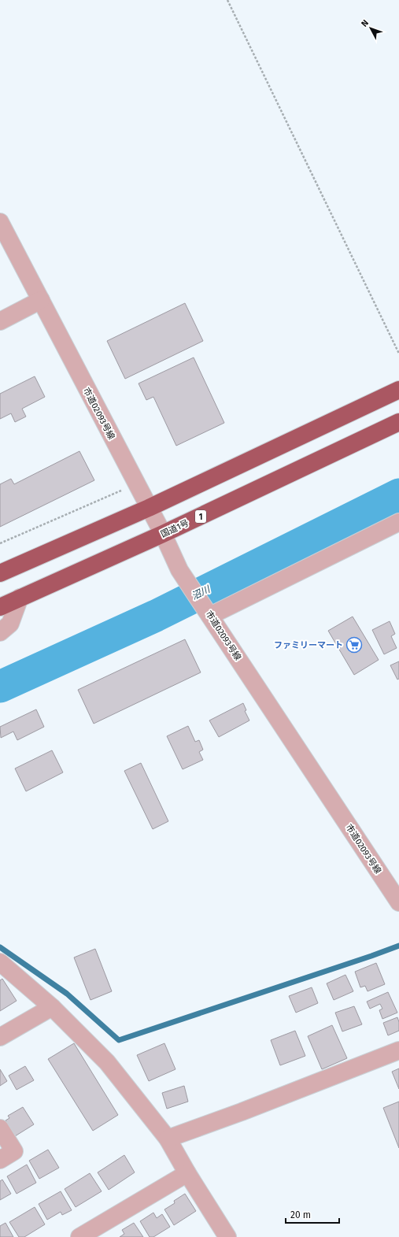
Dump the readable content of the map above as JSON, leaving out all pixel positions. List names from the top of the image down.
{
  "streets": {
    "highway": ["1", "国道1号"],
    "street": ["市道02093号線"]
  },
  "crossings": [
    ["市道02093号線", "国道1号"]
  ],
  "water": ["沼川"],
  "places": {
    "supermarket": ["ファミリーマート"]
  },
  "scale_bar": "20 m",
  "north": "top left"
}
